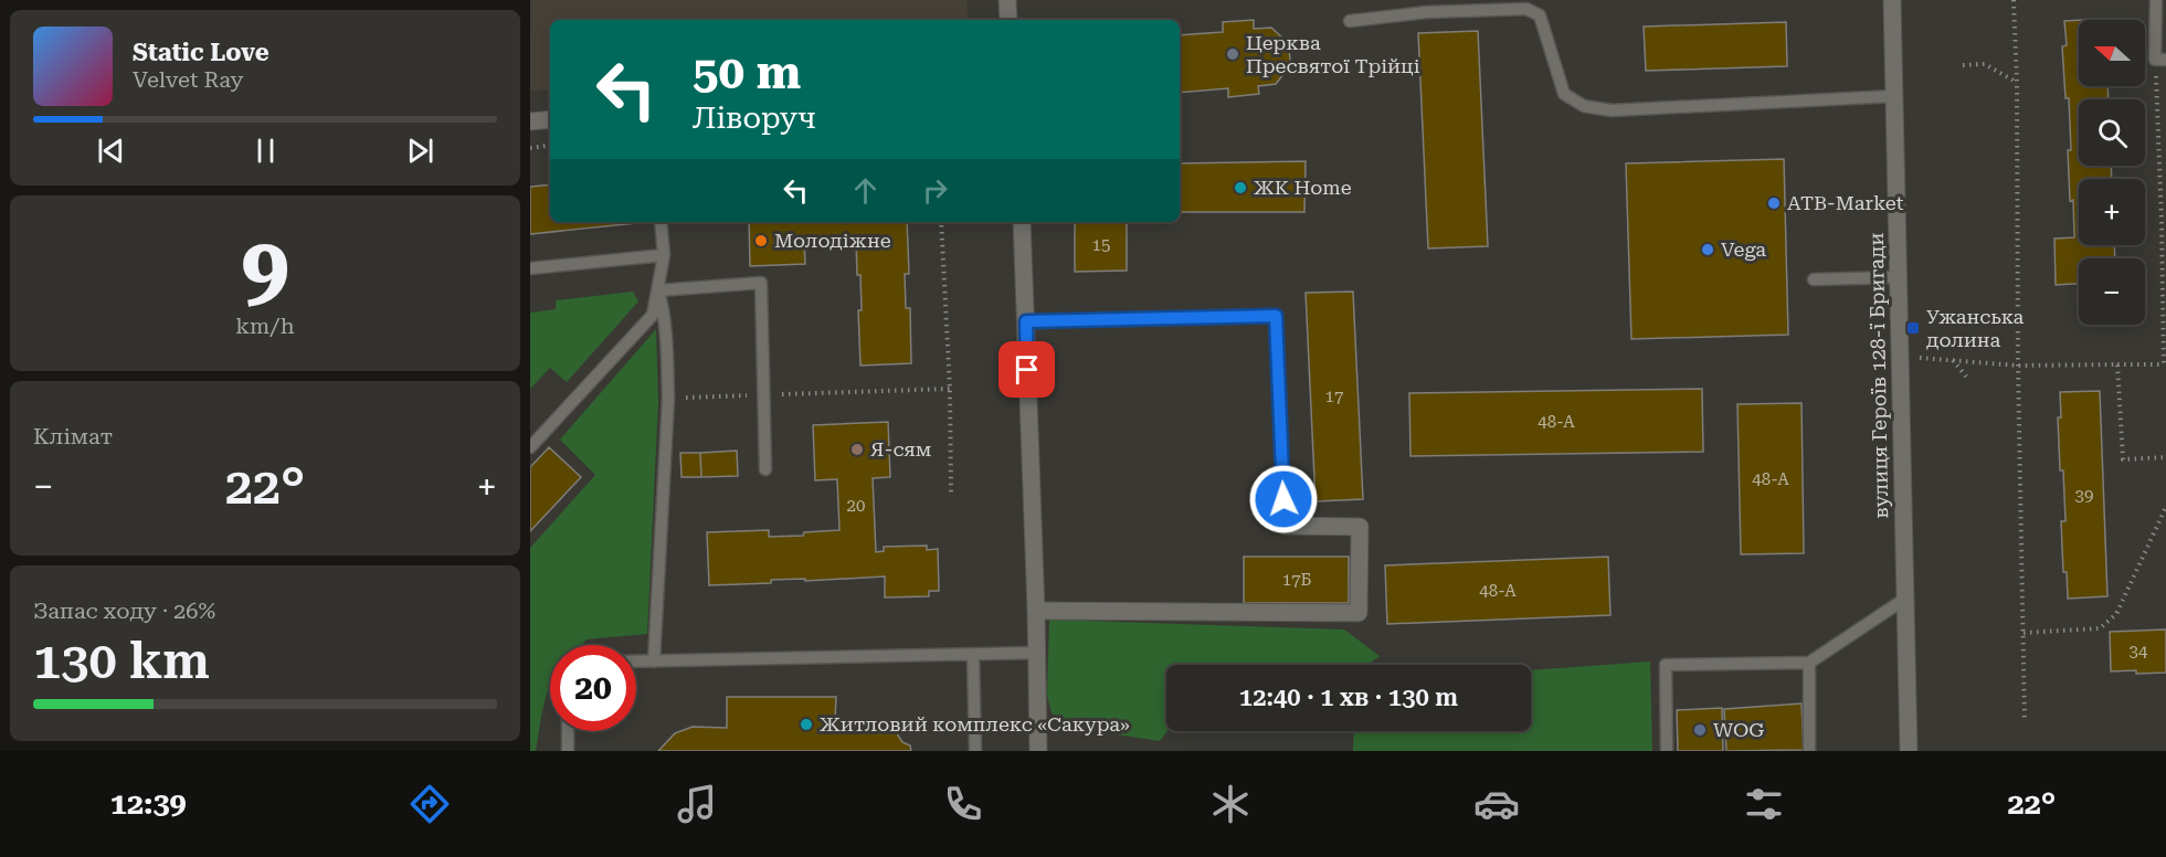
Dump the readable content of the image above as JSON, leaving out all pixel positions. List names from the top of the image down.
{
  "streets": {
    "street": ["вулиця Героїв 128-ї Бригади"]
  },
  "places": {
    "other": [
      "Церква Пресвятої Трійці",
      "ЖК Home",
      "ATB-Market",
      "Молодіжне",
      "Vega",
      "Я-сям",
      "Житловий комплекс «Сакура»",
      "WOG"
    ],
    "transit": ["Ужанська долина"]
  },
  "house_numbers": [
    "15",
    "17",
    "48-А",
    "48-А",
    "39",
    "20",
    "17Б",
    "48-А",
    "34"
  ],
  "north": "left",
  "page": {
    "map_buttons": ["+", "−"],
    "turn": ["50 m", "Ліворуч"],
    "song": ["Static Love", "Velvet Ray"],
    "tile": [
      ["9", "km/h"],
      "Клімат",
      ["Запас ходу · 26%", "130 km"]
    ],
    "heat": ["−", "22°", "+"],
    "limit": "20",
    "trip": "12:40 · 1 хв · 130 m",
    "tabs": ["12:39", "22°"]
  }
}
